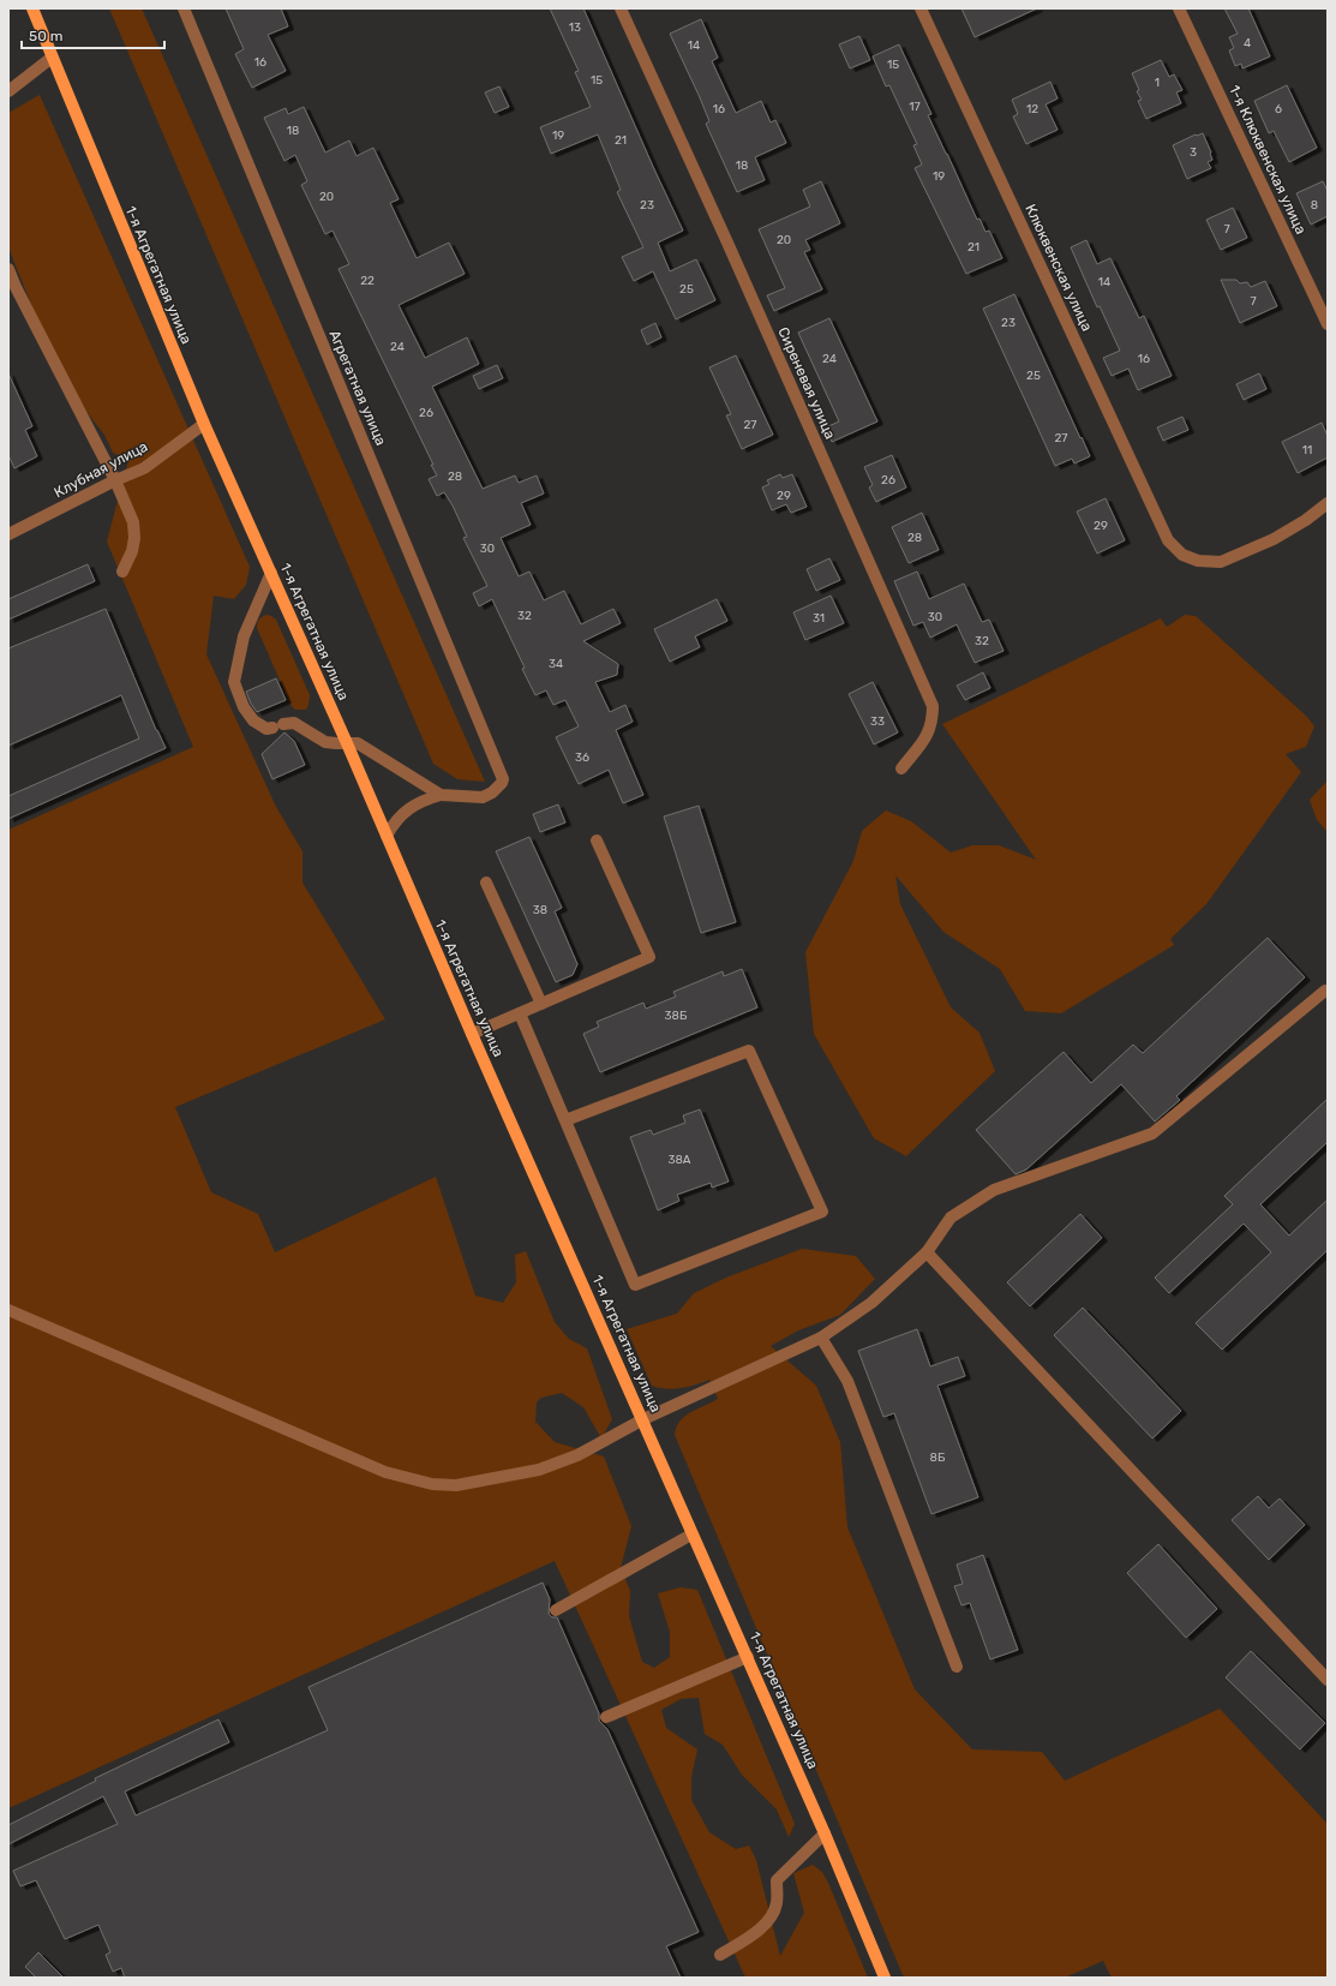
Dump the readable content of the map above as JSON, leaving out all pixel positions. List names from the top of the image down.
{
  "streets": {
    "main road": ["1-я Агрегатная улица"],
    "street": [
      "1-я Клюквенская улица",
      "Клюквенская улица",
      "Сиреневая улица",
      "Агрегатная улица",
      "Клубная улица"
    ]
  },
  "crossings": [
    ["1-я Агрегатная улица", "Клубная улица"]
  ],
  "house_numbers": [
    "13",
    "4",
    "14",
    "16",
    "15",
    "15",
    "1",
    "17",
    "16",
    "12",
    "6",
    "18",
    "19",
    "21",
    "3",
    "18",
    "19",
    "20",
    "23",
    "8",
    "7",
    "20",
    "21",
    "22",
    "14",
    "25",
    "7",
    "23",
    "24",
    "24",
    "16",
    "25",
    "26",
    "27",
    "27",
    "11",
    "28",
    "26",
    "29",
    "29",
    "28",
    "30",
    "32",
    "30",
    "31",
    "32",
    "34",
    "33",
    "36",
    "38",
    "38Б",
    "38А",
    "8Б"
  ],
  "scale_bar": "50 m"
}
